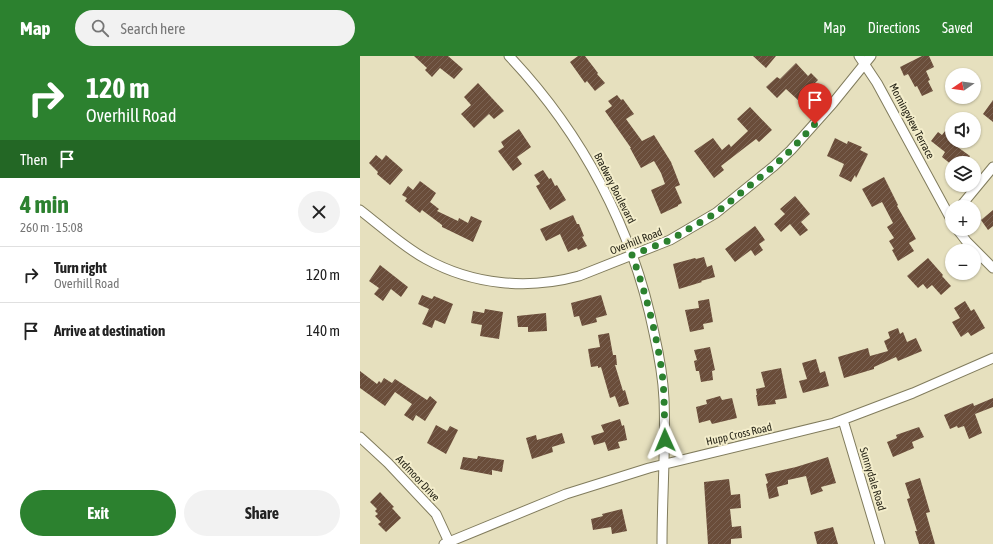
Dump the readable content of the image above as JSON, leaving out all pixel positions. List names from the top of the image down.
{
  "streets": {
    "street": [
      "Morningview Terrace",
      "Bradway Boulevard",
      "Overhill Road",
      "Hupp Cross Road",
      "Ardmoor Drive",
      "Sunnydale Road"
    ]
  },
  "crossings": [
    ["Morningview Terrace", "Overhill Road"],
    ["Bradway Boulevard", "Overhill Road"],
    ["Bradway Boulevard", "Hupp Cross Road"],
    ["Hupp Cross Road", "Ardmoor Drive"],
    ["Hupp Cross Road", "Sunnydale Road"]
  ],
  "north": "left",
  "page": {
    "header": "Map",
    "search": "Search here",
    "nav": ["Map", "Directions", "Saved"],
    "turn": ["120 m", "Overhill Road"],
    "map_buttons": ["+", "−"],
    "then": "Then",
    "heading": ["4 min", "260 m · 15:08"],
    "list": [
      {
        "name": "Turn right",
        "note": "Overhill Road",
        "value": "120 m"
      },
      {
        "name": "Arrive at destination",
        "value": "140 m"
      }
    ],
    "buttons": ["Exit", "Share"]
  }
}
